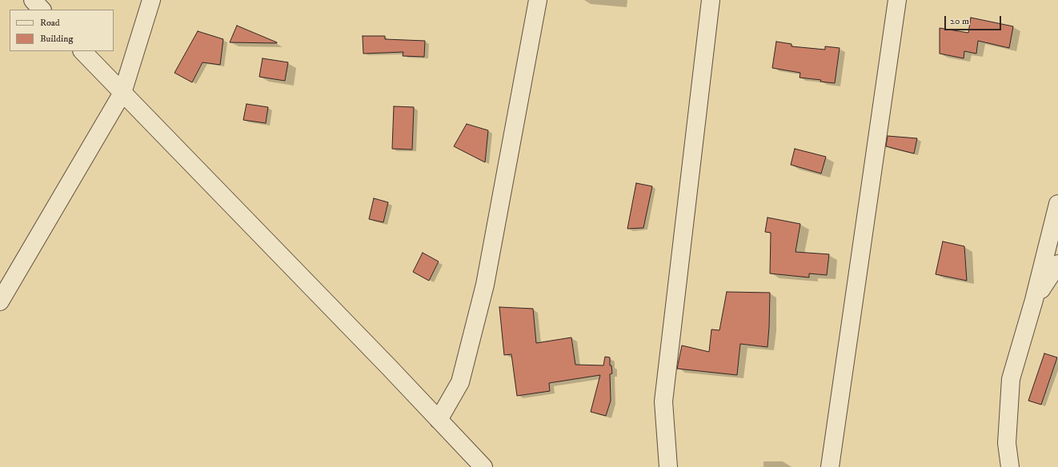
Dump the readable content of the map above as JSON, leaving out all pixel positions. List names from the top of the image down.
{
  "legend": ["Road", "Building"],
  "scale_bar": "20 m"
}
